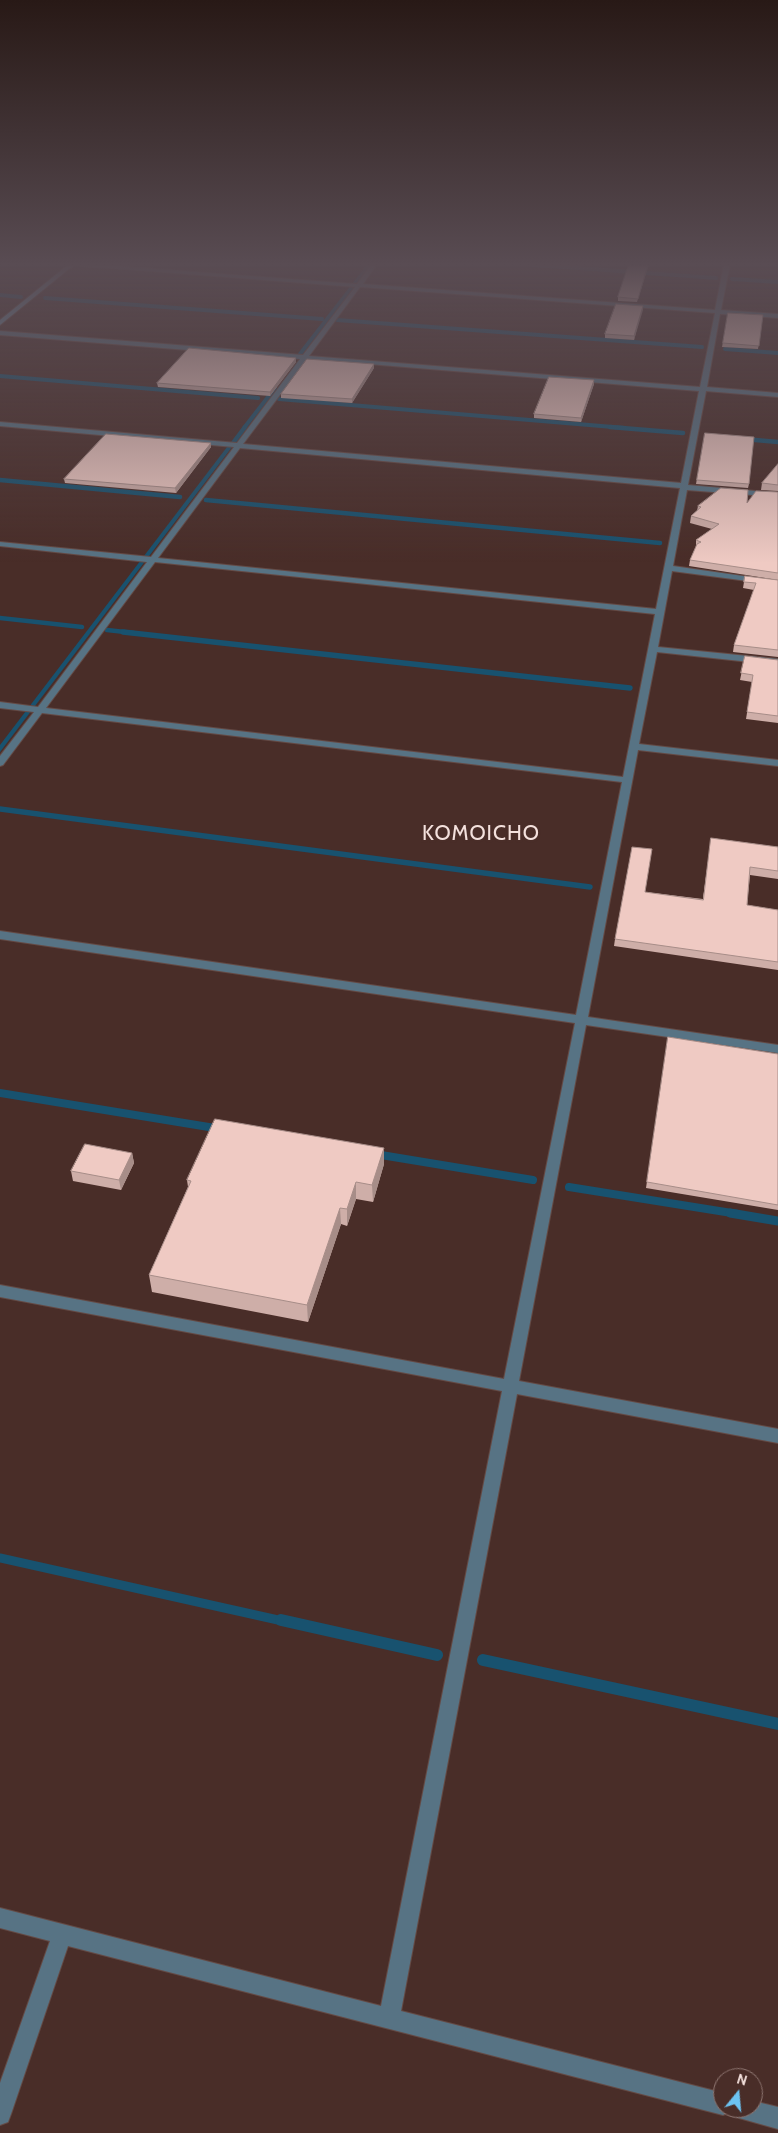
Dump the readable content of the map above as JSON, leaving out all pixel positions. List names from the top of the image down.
{
  "districts": ["KOMOICHO"],
  "north": "top"
}
